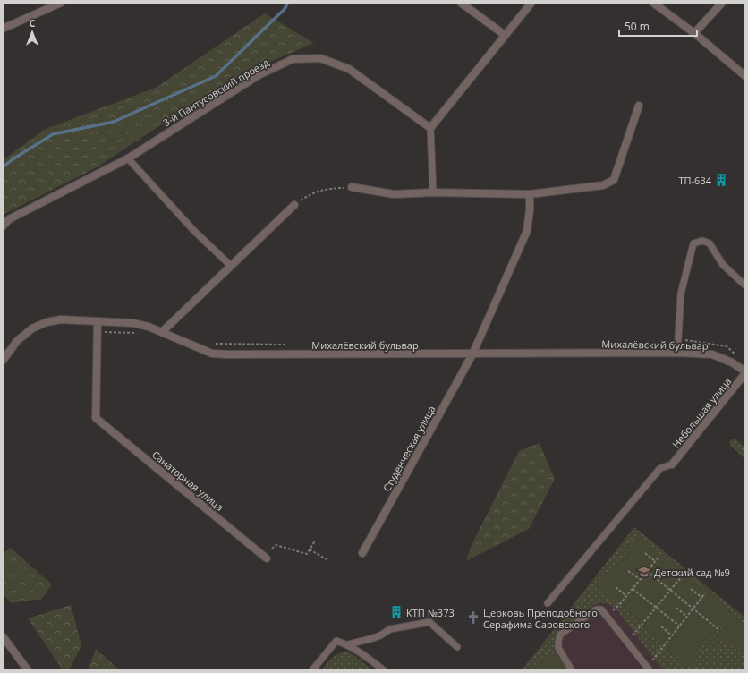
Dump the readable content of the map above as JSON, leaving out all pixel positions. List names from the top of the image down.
{
  "streets": {
    "street": [
      "3-й Пантусовский проезд",
      "Михалёвский бульвар",
      "Небольшая улица",
      "Студенческая улица",
      "Санаторная улица"
    ]
  },
  "crossings": [
    ["Михалёвский бульвар", "Небольшая улица"],
    ["Михалёвский бульвар", "Студенческая улица"],
    ["Михалёвский бульвар", "Санаторная улица"]
  ],
  "places": {
    "building": ["ТП-634", "КТП №373"],
    "school or university": ["Детский сад №9"],
    "church": ["Церковь Преподобного Серафима Саровского"]
  },
  "scale_bar": "50 m",
  "north": "top"
}
